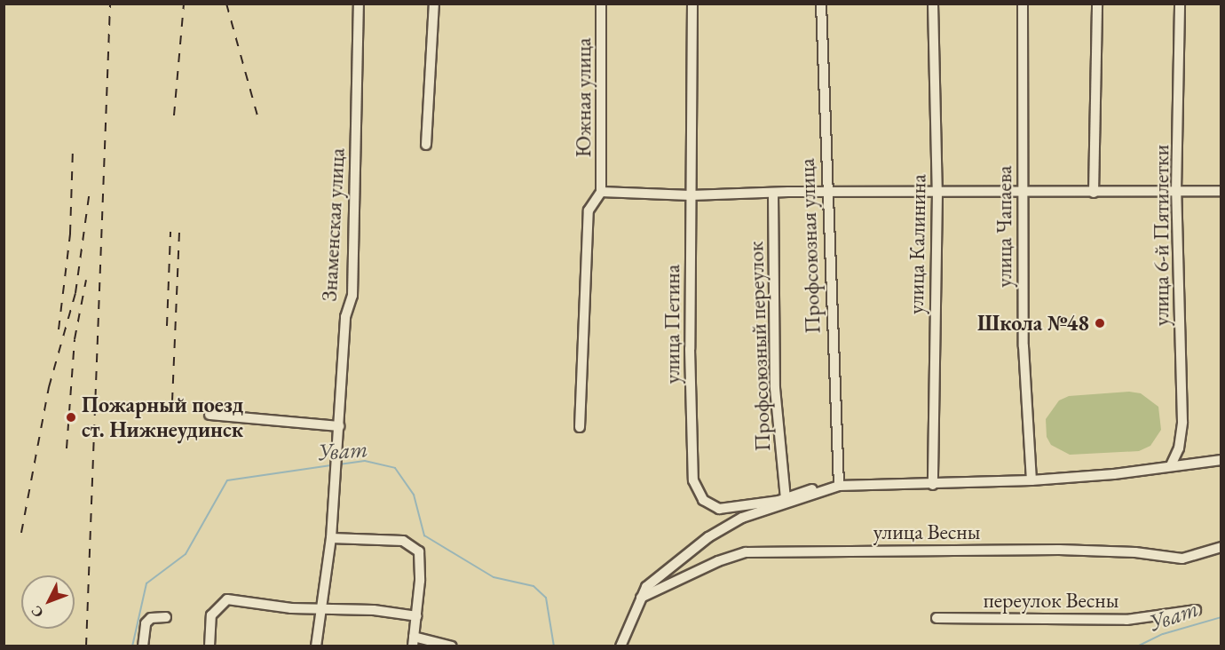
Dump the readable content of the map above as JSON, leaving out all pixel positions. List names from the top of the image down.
{
  "streets": {
    "street": [
      "Южная улица",
      "Знаменская улица",
      "улица Чапаева",
      "улица 6-й Пятилетки",
      "улица Калинина",
      "Профсоюзная улица",
      "улица Петина",
      "Профсоюзный переулок",
      "улица Весны",
      "переулок Весны"
    ]
  },
  "crossings": [
    ["Профсоюзная улица", "улица Петина"],
    ["улица Петина", "Профсоюзный переулок"]
  ],
  "water": ["Уват"],
  "places": ["Школа №48", "Пожарный поезд ст. Нижнеудинск"],
  "north": "bottom left"
}
